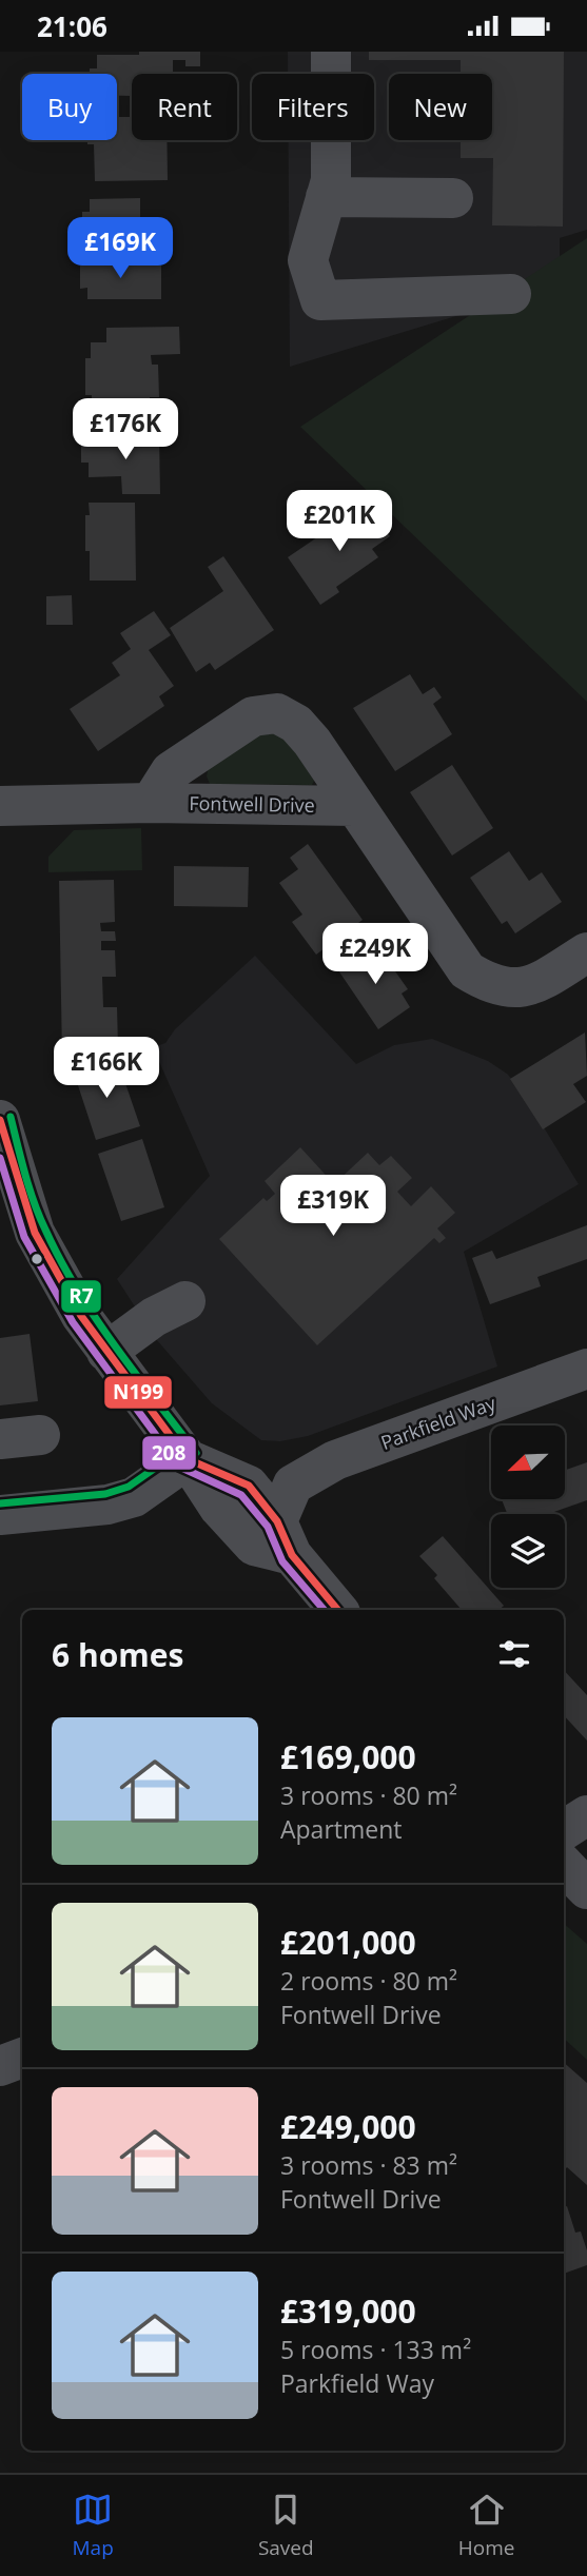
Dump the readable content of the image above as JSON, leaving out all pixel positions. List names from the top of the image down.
{
  "streets": {
    "street": ["Fontwell Drive", "Parkfield Way"]
  },
  "lines": ["transit line R7", "transit line N199", "transit line 208"],
  "north": "bottom left",
  "page": {
    "status": "21:06",
    "chip": [
      "Buy",
      "Rent",
      "Filters",
      "New"
    ],
    "price": [
      "£169K",
      "£176K",
      "£201K",
      "£249K",
      "£166K",
      "£319K"
    ],
    "heading": "6 homes",
    "list": [
      {
        "name": "£169,000",
        "note": "3 rooms · 80 m² · Apartment"
      },
      {
        "name": "£201,000",
        "note": "2 rooms · 80 m² · Fontwell Drive"
      },
      {
        "name": "£249,000",
        "note": "3 rooms · 83 m² · Fontwell Drive"
      },
      {
        "name": "£319,000",
        "note": "5 rooms · 133 m² · Parkfield Way"
      }
    ],
    "tabs": ["Map", "Saved", "Home"]
  }
}
